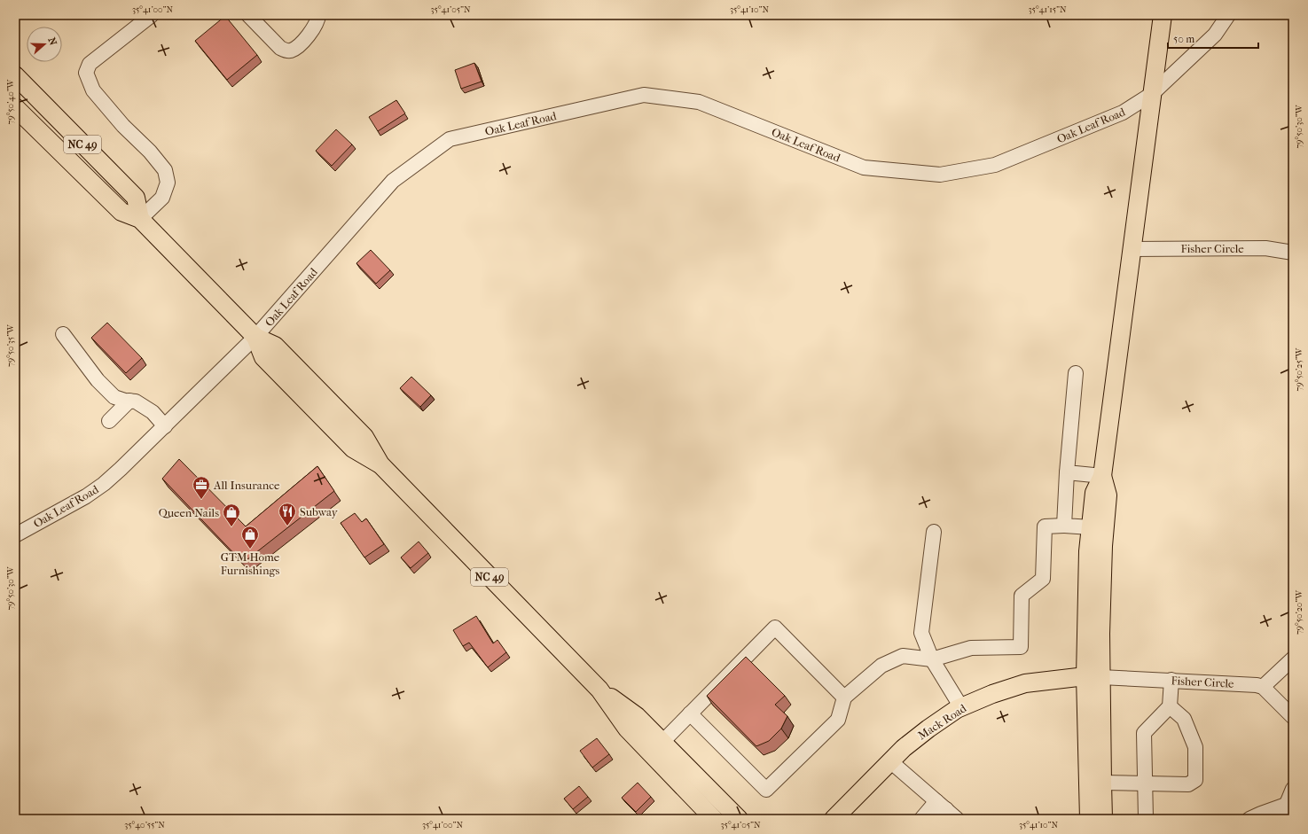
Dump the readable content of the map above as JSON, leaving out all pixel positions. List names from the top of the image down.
{
  "streets": {
    "main road": ["NC 49", "Mack Road"],
    "street": ["Oak Leaf Road", "Fisher Circle"]
  },
  "crossings": [
    ["Oak Leaf Road", "NC 49"],
    ["Fisher Circle", "Mack Road"]
  ],
  "places": {
    "office": ["All Insurance"],
    "restaurant": ["Subway"],
    "shop": ["Queen Nails", "GTM Home Furnishings"]
  },
  "scale_bar": "50 m",
  "north": "right",
  "coordinates": [
    "35°41'00\"N",
    "35°41'05\"N",
    "35°41'10\"N",
    "35°41'15\"N",
    "79°50'40\"W",
    "79°50'30\"W",
    "79°50'35\"W",
    "79°50'25\"W",
    "79°50'20\"W",
    "35°40'55\"N"
  ]
}
